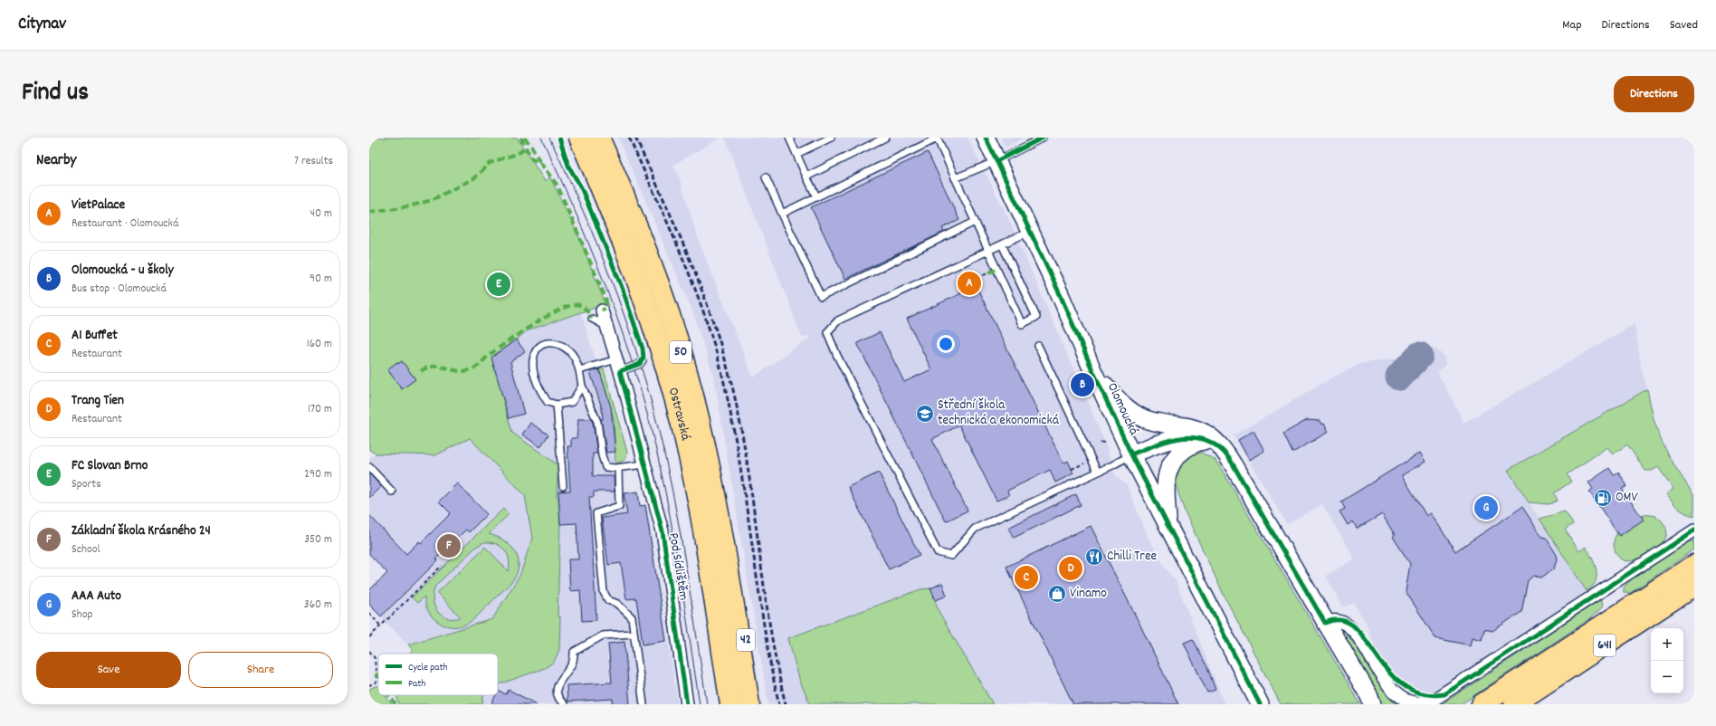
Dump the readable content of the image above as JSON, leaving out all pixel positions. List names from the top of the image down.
{
  "streets": {
    "highway": [
      "50",
      "Ostravská",
      "42",
      "641"
    ],
    "main road": ["Olomoucká"],
    "street": ["Pod Sídlištěm"]
  },
  "crossings": [
    ["Ostravská", "42"]
  ],
  "places": {
    "school or university": ["Střední škola technická a ekonomická"],
    "fuel station": ["OMV"],
    "restaurant": ["Chilli Tree"],
    "shop": ["Vinamo"]
  },
  "legend": ["Cycle path", "Path"],
  "page": {
    "header": "Citynav",
    "nav": ["Map", "Directions", "Saved"],
    "title": "Find us",
    "buttons": [
      "Directions",
      ["Save", "Share"]
    ],
    "heading": ["Nearby", "7 results"],
    "list": [
      {
        "mark": "A",
        "name": "VietPalace",
        "note": "Restaurant · Olomoucká",
        "value": "40 m"
      },
      {
        "mark": "B",
        "name": "Olomoucká - u školy",
        "note": "Bus stop · Olomoucká",
        "value": "90 m"
      },
      {
        "mark": "C",
        "name": "A1 Buffet",
        "note": "Restaurant",
        "value": "160 m"
      },
      {
        "mark": "D",
        "name": "Trang Tien",
        "note": "Restaurant",
        "value": "170 m"
      },
      {
        "mark": "E",
        "name": "FC Slovan Brno",
        "note": "Sports",
        "value": "290 m"
      },
      {
        "mark": "F",
        "name": "Základní škola Krásného 24",
        "note": "School",
        "value": "350 m"
      },
      {
        "mark": "G",
        "name": "AAA Auto",
        "note": "Shop",
        "value": "360 m"
      }
    ],
    "pins": [
      "A",
      "E",
      "B",
      "G",
      "F",
      "D",
      "C"
    ],
    "map_buttons": ["+", "−"]
  }
}
